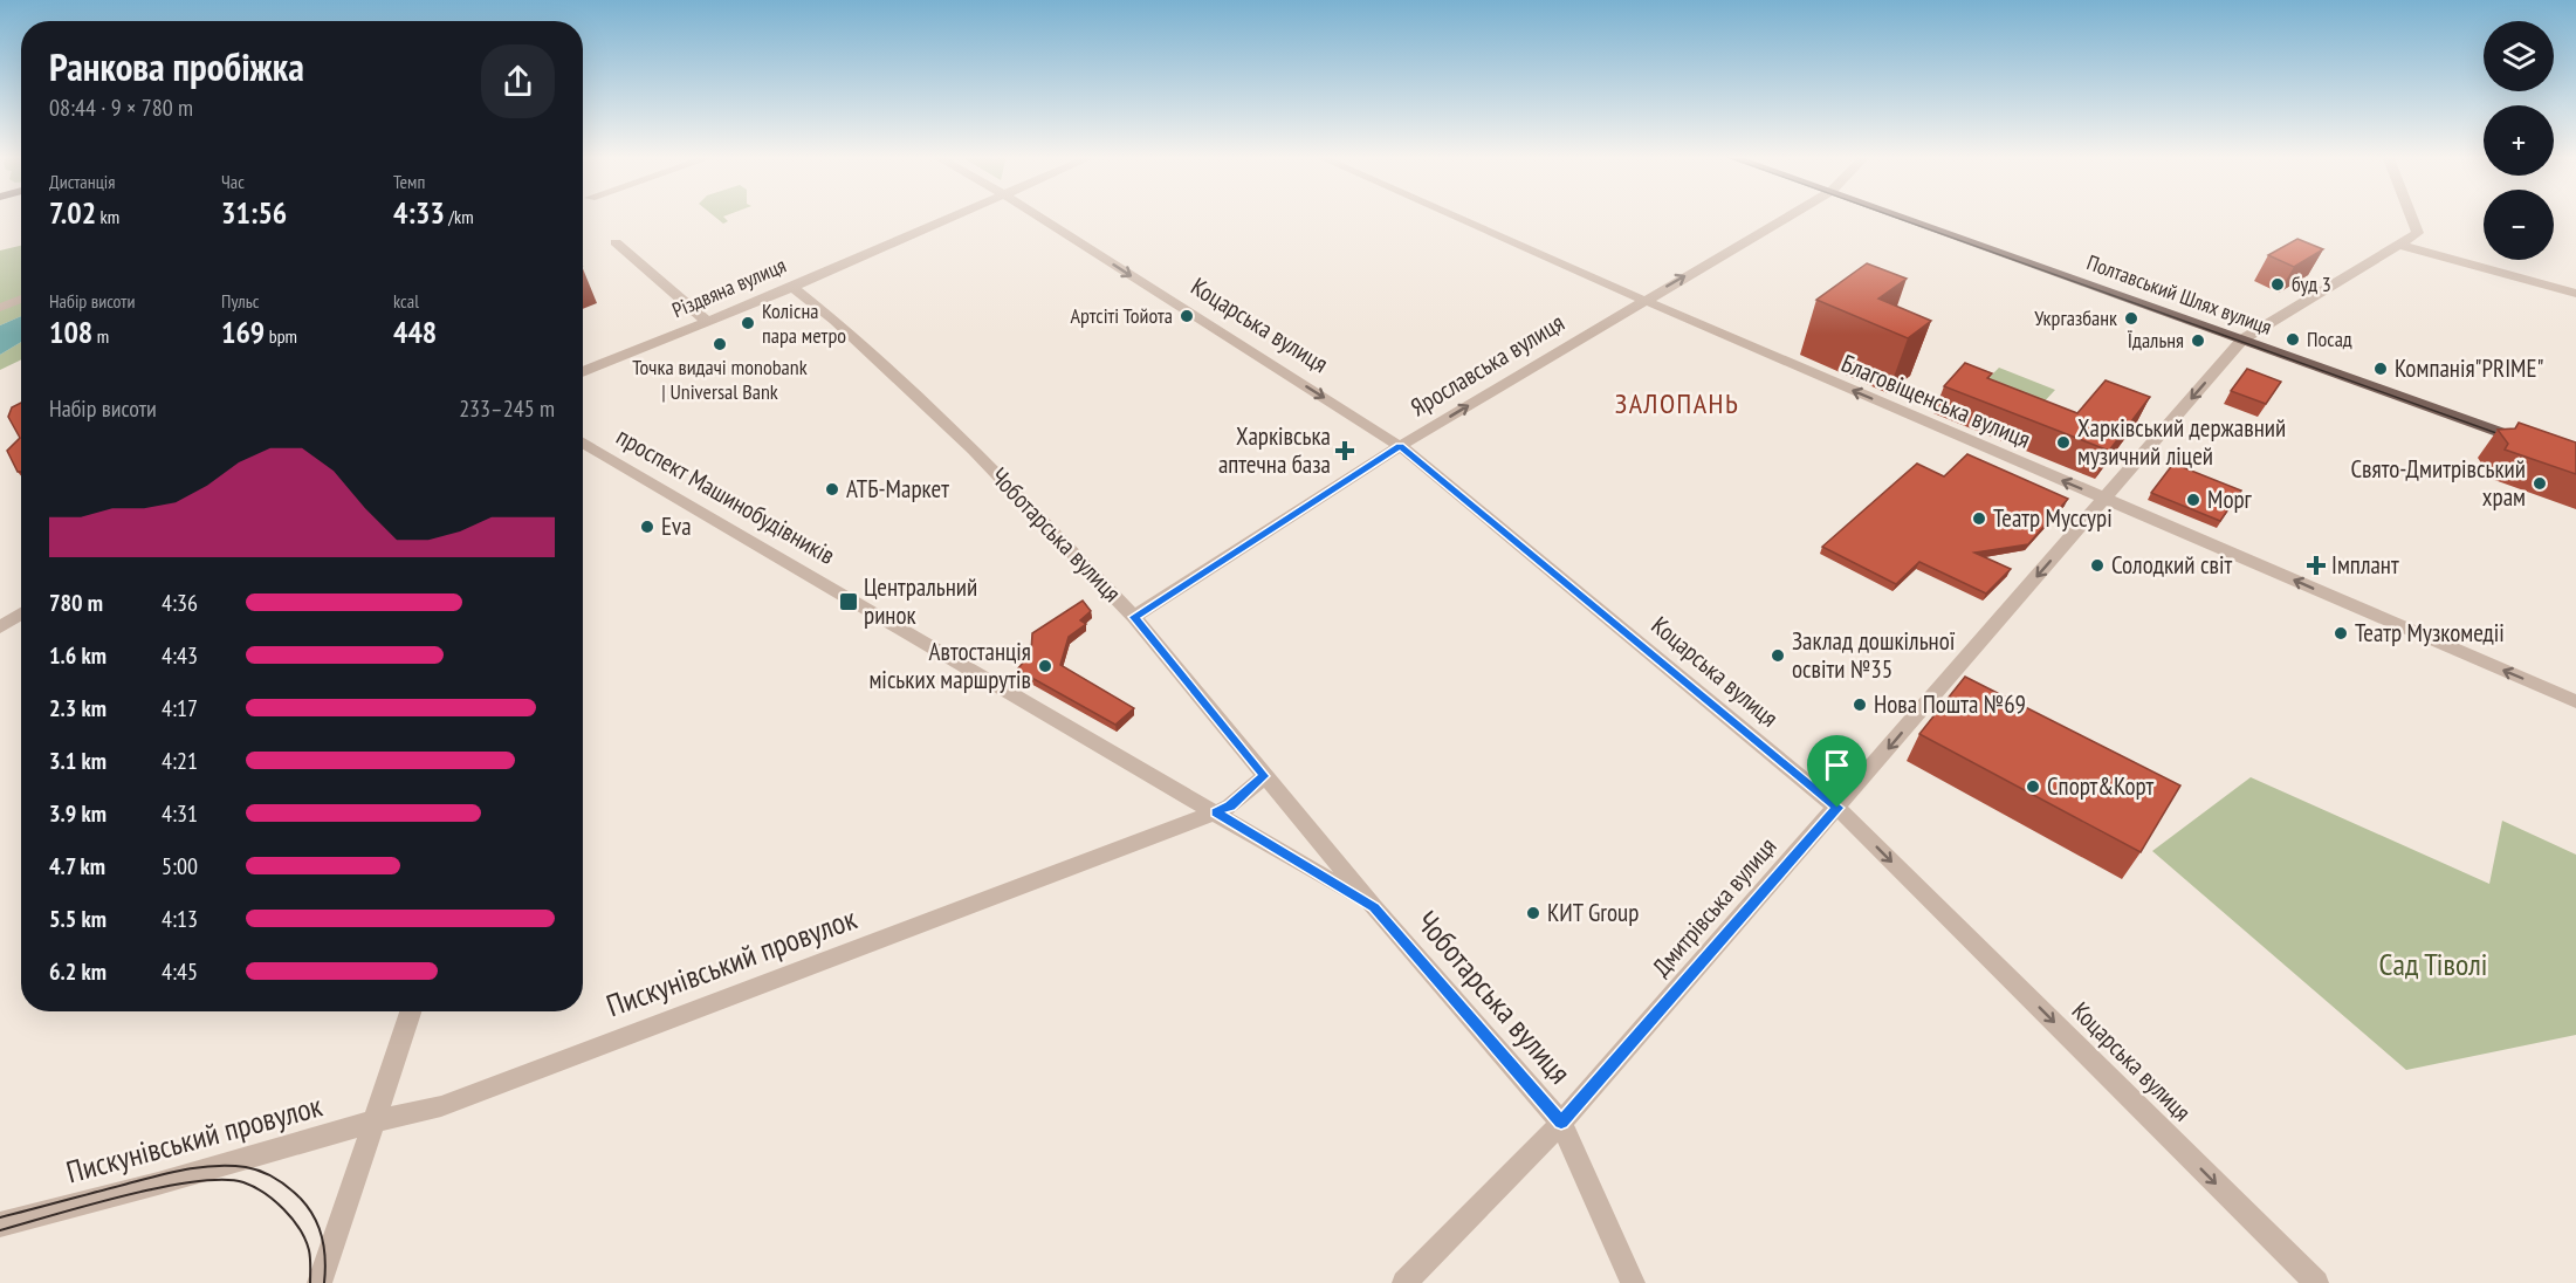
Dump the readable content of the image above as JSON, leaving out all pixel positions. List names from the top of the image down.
{
  "streets": {
    "main road": ["Полтавський Шлях вулиця"],
    "street": [
      "Різдвяна вулиця",
      "Коцарська вулиця",
      "Ярославська вулиця",
      "Благовіщенська вулиця",
      "проспект Машинобудівників",
      "Чоботарська вулиця",
      "Дмитрівська вулиця",
      "Пискунівський провулок"
    ]
  },
  "crossings": [
    ["Різдвяна вулиця", "Чоботарська вулиця"],
    ["Полтавський Шлях вулиця", "Дмитрівська вулиця"],
    ["Коцарська вулиця", "Ярославська вулиця"],
    ["Коцарська вулиця", "Дмитрівська вулиця"],
    ["Ярославська вулиця", "Благовіщенська вулиця"],
    ["Ярославська вулиця", "Чоботарська вулиця"],
    ["Благовіщенська вулиця", "Дмитрівська вулиця"],
    ["проспект Машинобудівників", "Чоботарська вулиця"],
    ["проспект Машинобудівників", "Пискунівський провулок"],
    ["Чоботарська вулиця", "Дмитрівська вулиця"],
    ["Чоботарська вулиця", "Пискунівський провулок"]
  ],
  "one_way": [
    "Коцарська вулиця",
    "Ярославська вулиця",
    "Благовіщенська вулиця",
    "Дмитрівська вулиця"
  ],
  "districts": ["ЗАЛОПАНЬ"],
  "parks": ["Сад Тіволі"],
  "places": {
    "other": [
      "буд 3",
      "Артсіті Тойота",
      "Укргазбанк",
      "Колісна пара метро",
      "Посад",
      "Їдальня",
      "Точка видачі monobank | Universal Bank",
      "Компанія\"PRIME\"",
      "Харківський державний музичний ліцей",
      "Свято-Дмитрівський храм",
      "АТБ-Маркет",
      "Морг",
      "Театр Муссурі",
      "Eva",
      "Солодкий світ",
      "Театр Музкомедіі",
      "Заклад дошкільної освіти №35",
      "Автостанція міських маршрутів",
      "Нова Пошта №69",
      "Спорт&Корт",
      "КИТ Group"
    ],
    "health": ["Харківська аптечна база", "Імплант"],
    "transit": ["Центральний ринок"]
  },
  "page": {
    "map_buttons": ["+", "−"],
    "heading": ["Ранкова пробіжка", "08:44 · 9 × 780 m"],
    "stats": [
      ["Дистанція", "7.02 km"],
      ["Час", "31:56"],
      ["Темп", "4:33 /km"],
      ["Набір висоти", "108 m"],
      ["Пульс", "169 bpm"],
      ["kcal", "448"]
    ],
    "chart": ["Набір висоти", "233–245 m"],
    "list": [
      {
        "name": "780 m",
        "note": "4:36"
      },
      {
        "name": "1.6 km",
        "note": "4:43"
      },
      {
        "name": "2.3 km",
        "note": "4:17"
      },
      {
        "name": "3.1 km",
        "note": "4:21"
      },
      {
        "name": "3.9 km",
        "note": "4:31"
      },
      {
        "name": "4.7 km",
        "note": "5:00"
      },
      {
        "name": "5.5 km",
        "note": "4:13"
      },
      {
        "name": "6.2 km",
        "note": "4:45"
      }
    ]
  }
}
